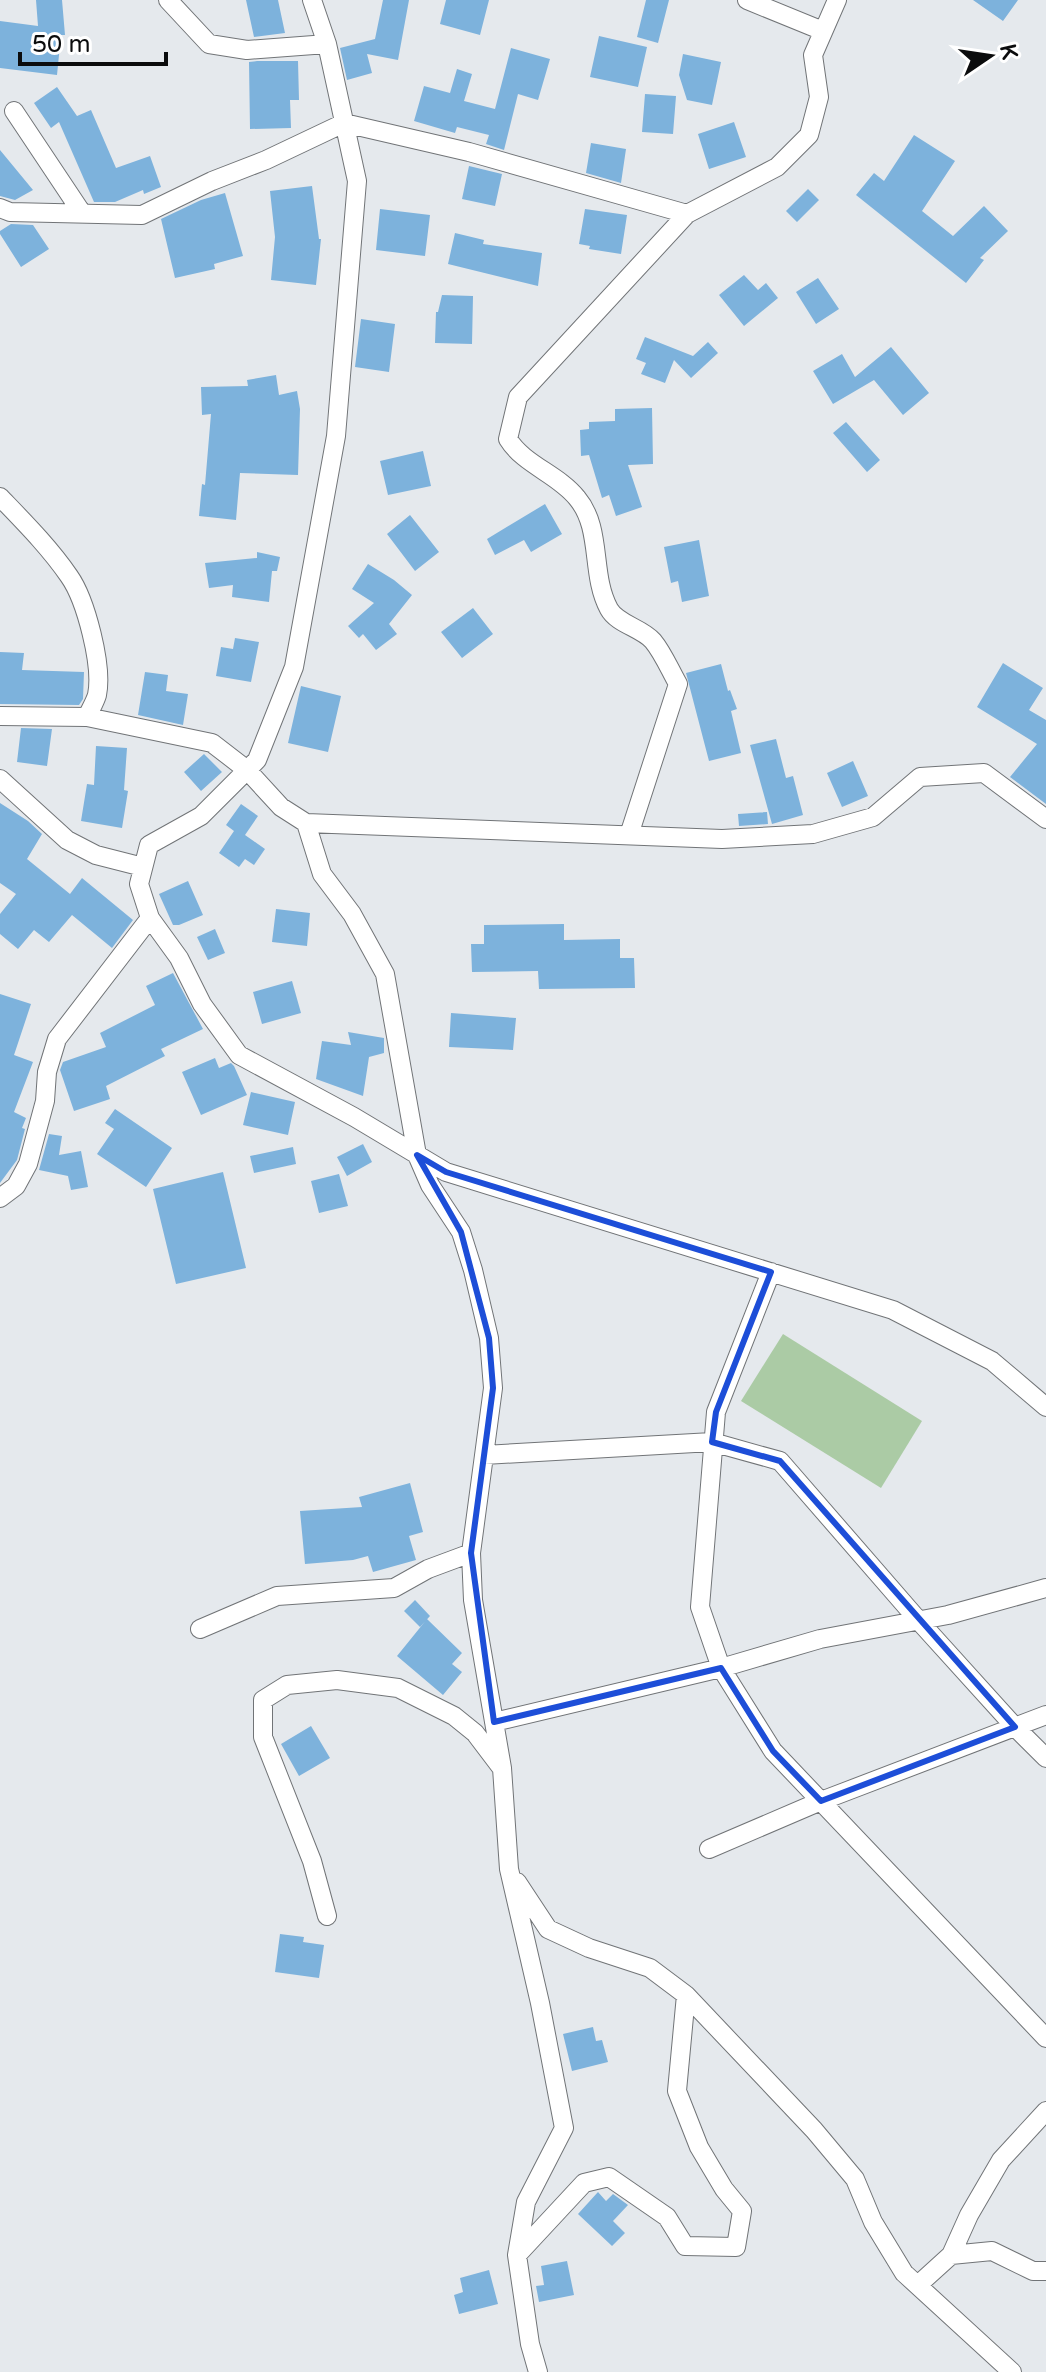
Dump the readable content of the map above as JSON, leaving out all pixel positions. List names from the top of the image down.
{
  "scale_bar": "50 m",
  "north": "right"
}
